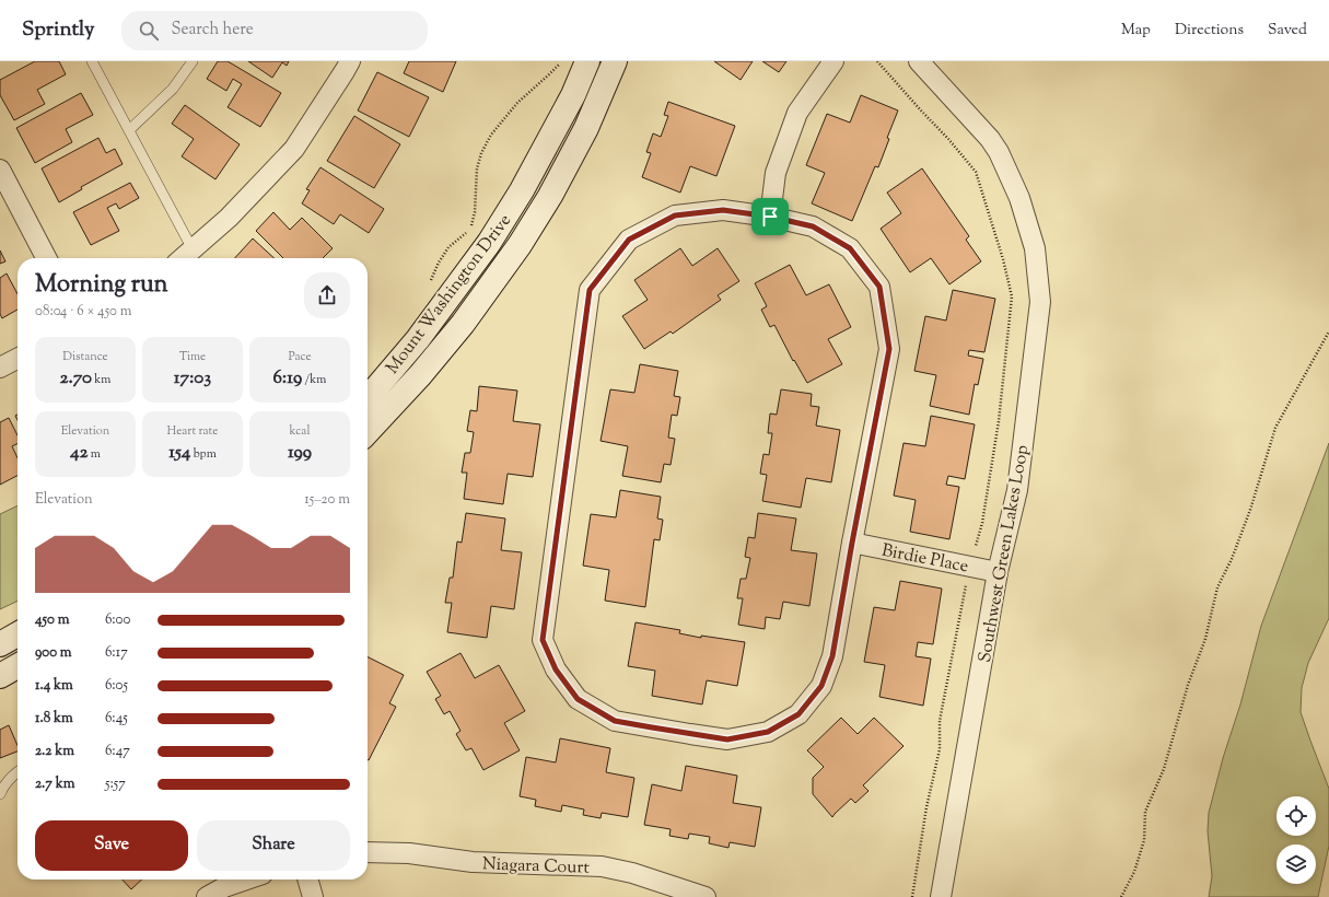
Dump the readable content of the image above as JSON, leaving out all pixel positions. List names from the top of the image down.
{
  "streets": {
    "main road": ["Mount Washington Drive"],
    "street": ["Southwest Green Lakes Loop", "Birdie Place", "Niagara Court"]
  },
  "crossings": [
    ["Southwest Green Lakes Loop", "Birdie Place"]
  ],
  "page": {
    "header": "Sprintly",
    "search": "Search here",
    "nav": ["Map", "Directions", "Saved"],
    "heading": ["Morning run", "08:04 · 6 × 450 m"],
    "stats": [
      ["Distance", "2.70 km"],
      ["Time", "17:03"],
      ["Pace", "6:19 /km"],
      ["Elevation", "42 m"],
      ["Heart rate", "154 bpm"],
      ["kcal", "199"]
    ],
    "chart": ["Elevation", "15–20 m"],
    "list": [
      {
        "name": "450 m",
        "note": "6:00"
      },
      {
        "name": "900 m",
        "note": "6:17"
      },
      {
        "name": "1.4 km",
        "note": "6:05"
      },
      {
        "name": "1.8 km",
        "note": "6:45"
      },
      {
        "name": "2.2 km",
        "note": "6:47"
      },
      {
        "name": "2.7 km",
        "note": "5:57"
      }
    ],
    "buttons": ["Save", "Share"]
  }
}
